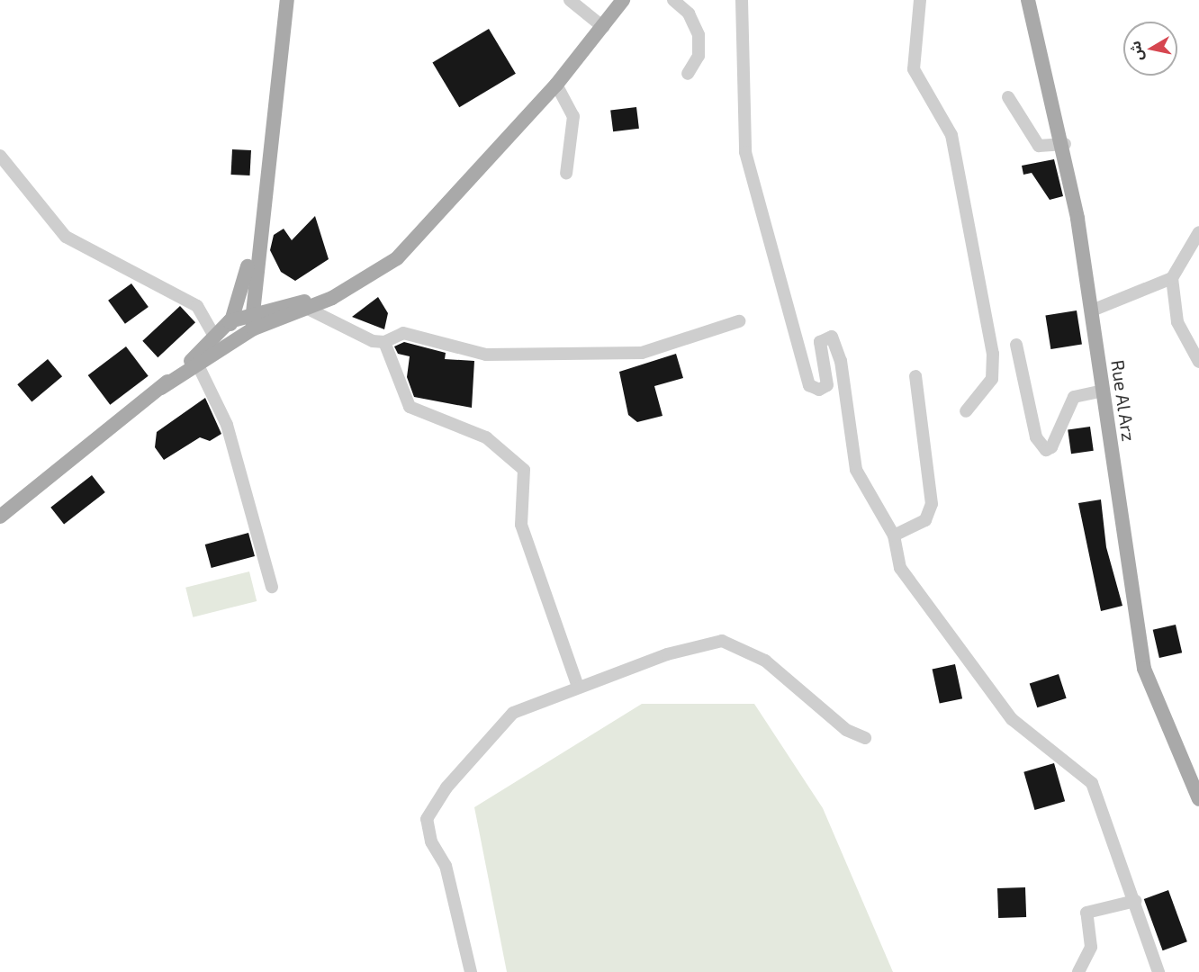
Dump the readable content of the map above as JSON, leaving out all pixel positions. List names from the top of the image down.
{
  "streets": {
    "main road": ["Rue Al Arz"]
  },
  "north": "left"
}
